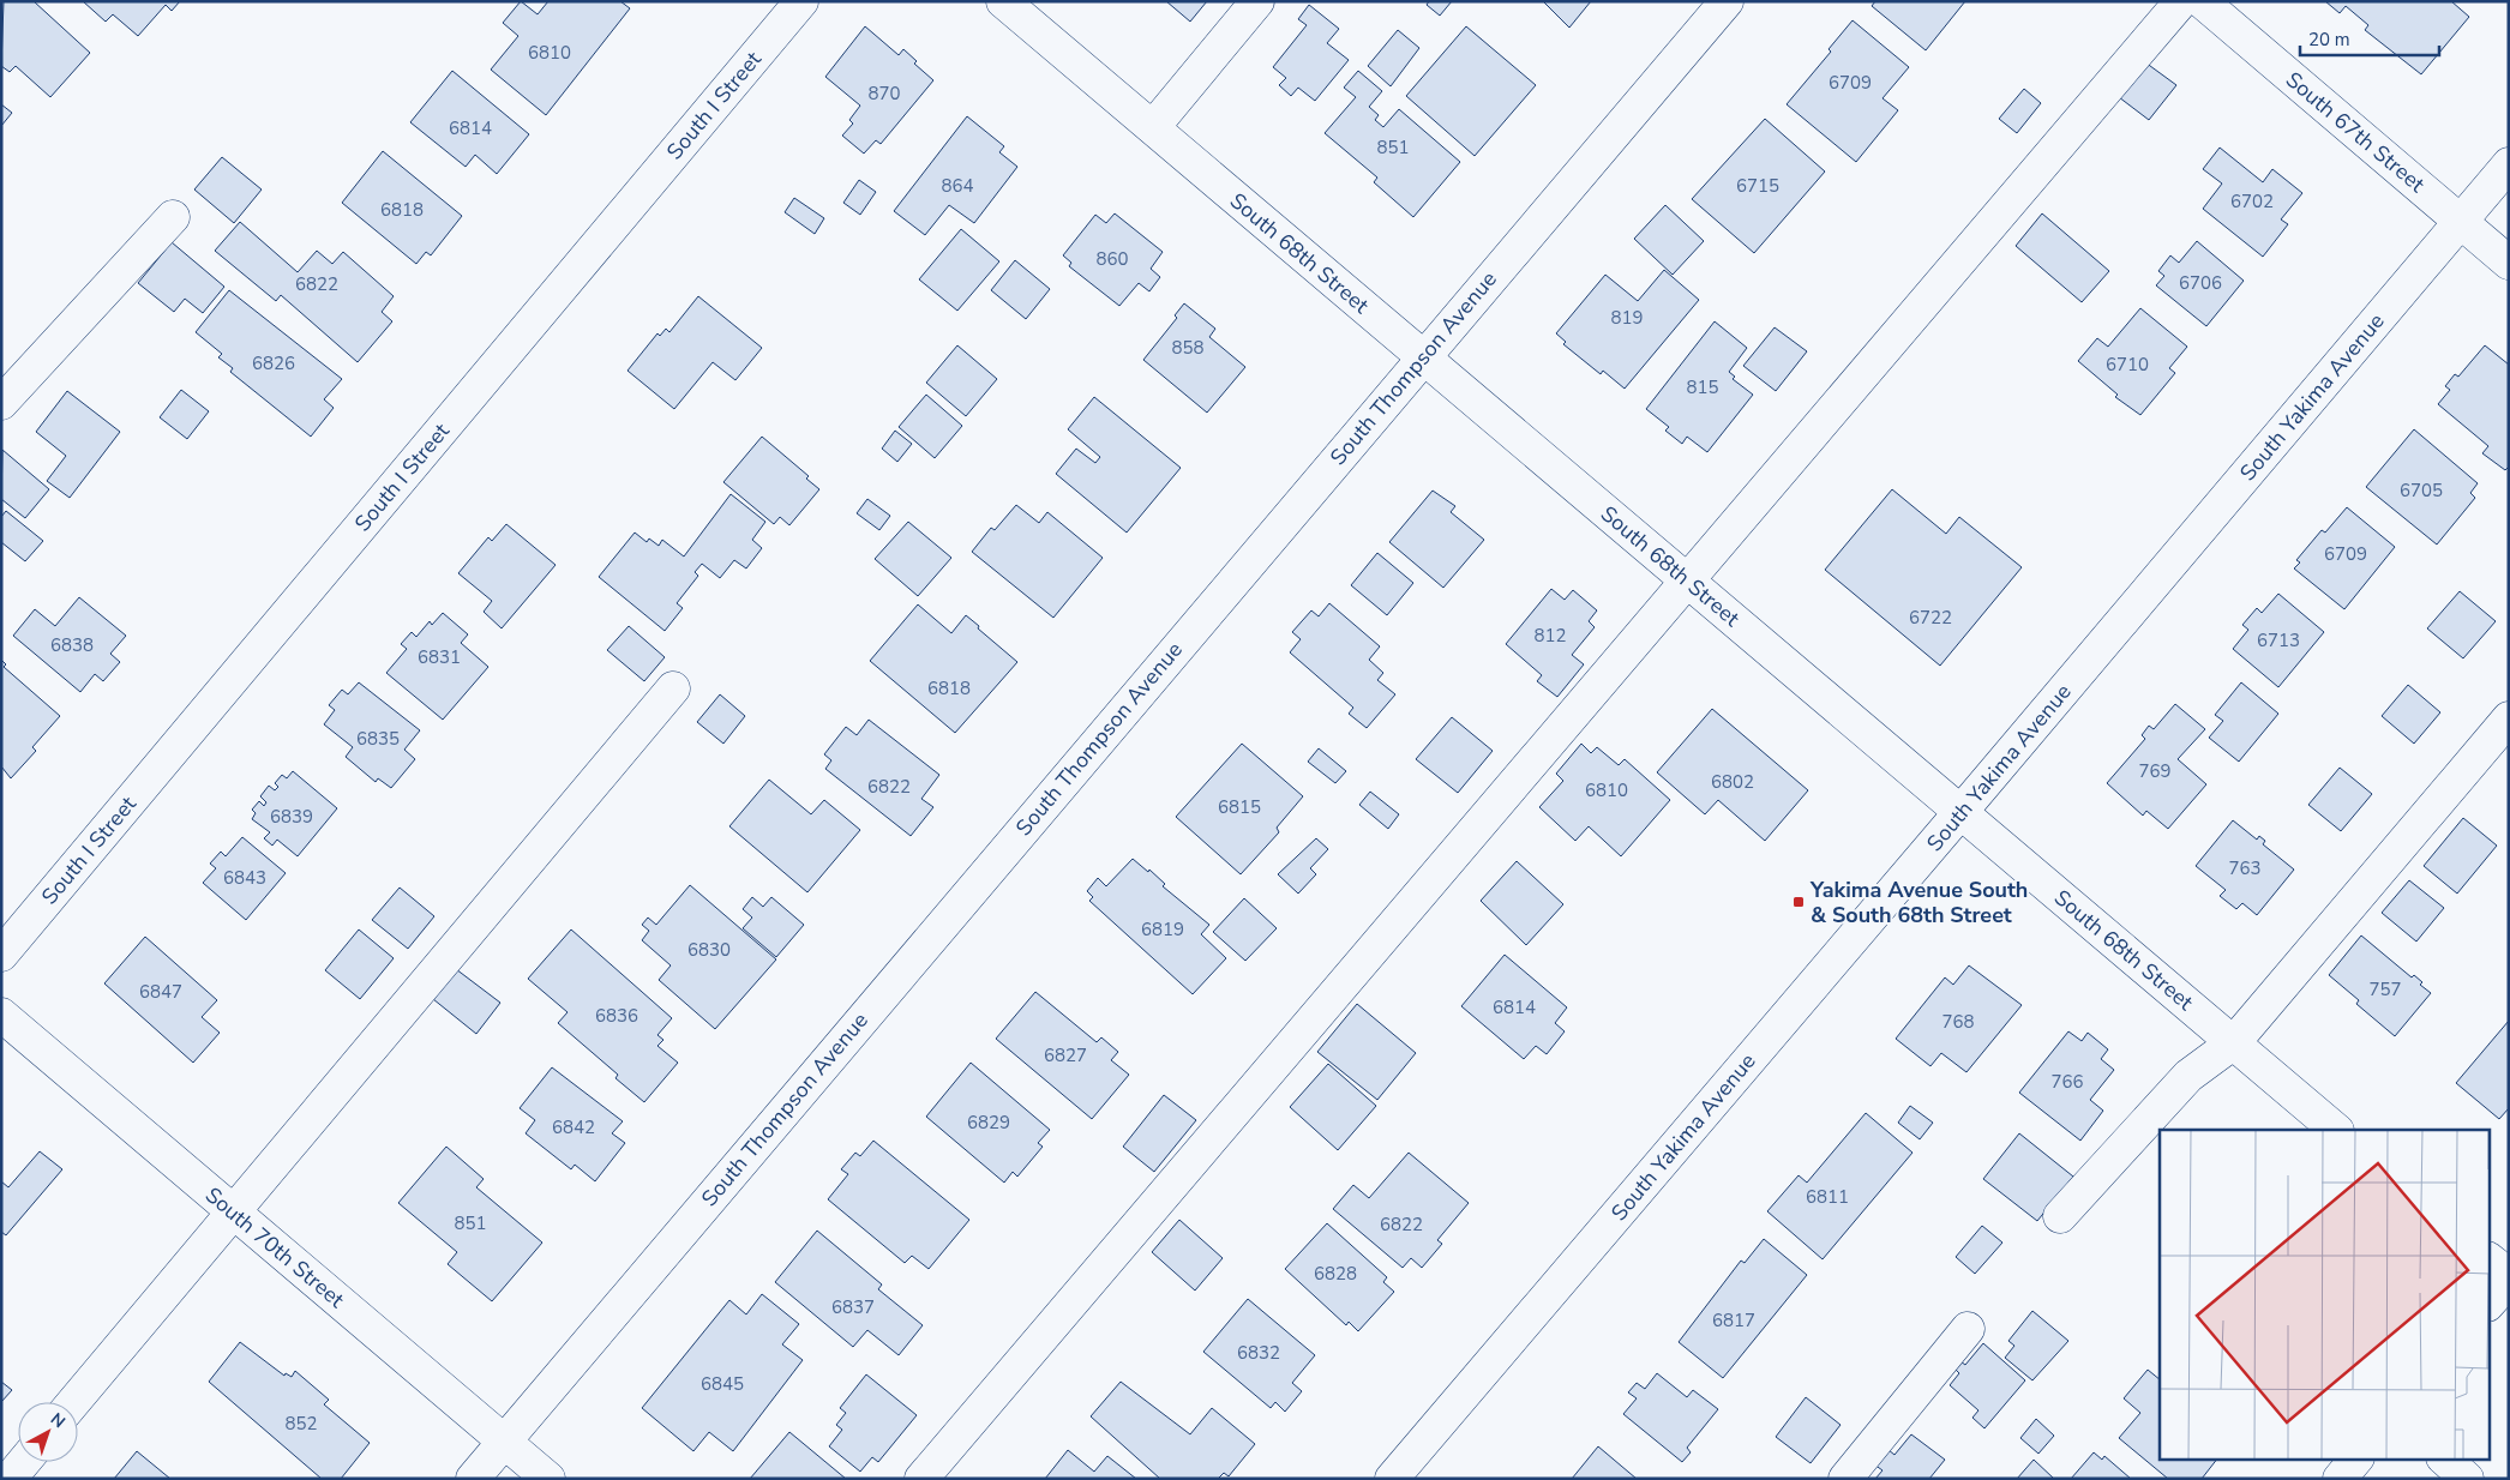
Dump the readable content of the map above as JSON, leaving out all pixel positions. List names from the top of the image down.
{
  "streets": {
    "street": [
      "South I Street",
      "South 67th Street",
      "South 68th Street",
      "South Thompson Avenue",
      "South Yakima Avenue",
      "South 70th Street"
    ]
  },
  "crossings": [
    ["South 67th Street", "South Yakima Avenue"],
    ["South 68th Street", "South Thompson Avenue"],
    ["South 68th Street", "South Yakima Avenue"],
    ["South Thompson Avenue", "South 70th Street"]
  ],
  "places": {
    "transit": ["Yakima Avenue South & South 68th Street"]
  },
  "house_numbers": [
    "6810",
    "6709",
    "870",
    "6814",
    "851",
    "864",
    "6715",
    "6702",
    "6818",
    "860",
    "6706",
    "6822",
    "819",
    "858",
    "6826",
    "6710",
    "815",
    "6705",
    "6709",
    "6722",
    "812",
    "6713",
    "6838",
    "6831",
    "6818",
    "6835",
    "769",
    "6802",
    "6822",
    "6810",
    "6815",
    "6839",
    "763",
    "6843",
    "6819",
    "6830",
    "757",
    "6847",
    "6814",
    "6836",
    "768",
    "6827",
    "766",
    "6829",
    "6842",
    "6811",
    "851",
    "6822",
    "6828",
    "6837",
    "6817",
    "6832",
    "6845",
    "852"
  ],
  "scale_bar": "20 m",
  "north": "top right"
}
